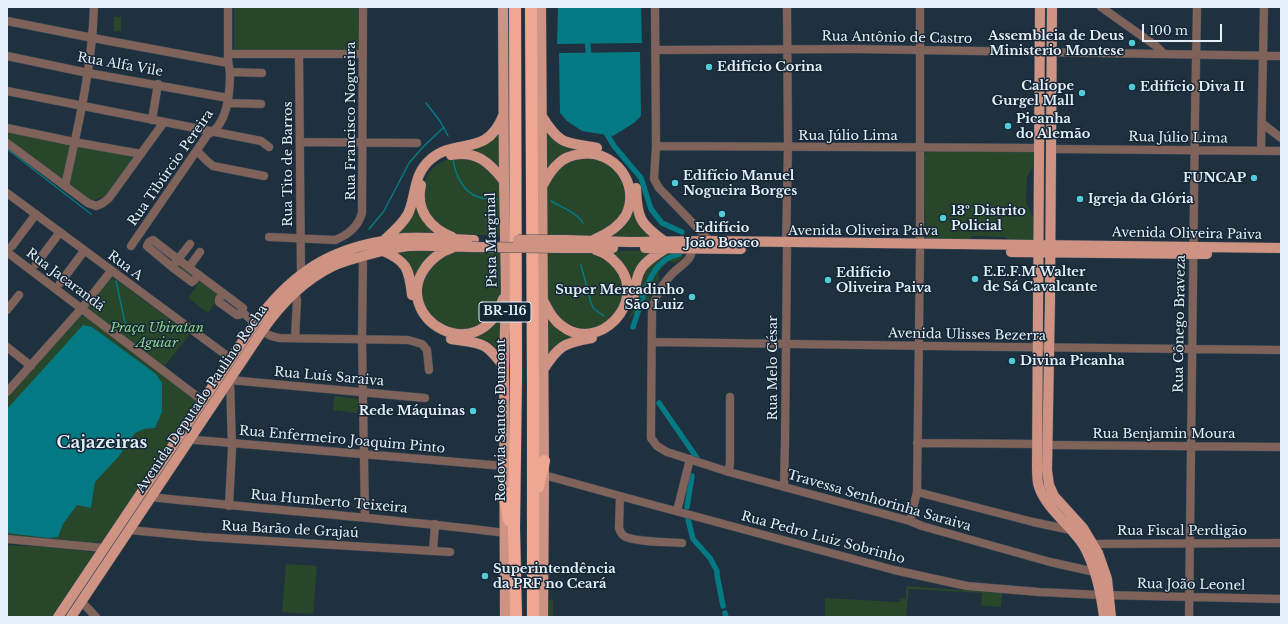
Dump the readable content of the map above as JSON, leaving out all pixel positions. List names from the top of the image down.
{
  "streets": {
    "highway": ["BR-116", "Rodovia Santos Dumont"],
    "main road": ["Avenida Oliveira Paiva", "Pista Marginal", "Avenida Deputado Paulino Rocha"],
    "street": [
      "Rua Antônio de Castro",
      "Rua Alfa Vile",
      "Rua Francisco Nogueira",
      "Rua Júlio Lima",
      "Rua Tito de Barros",
      "Rua Tibúrcio Pereira",
      "Rua A",
      "Rua Jacarandá",
      "Rua Cônego Braveza",
      "Avenida Ulisses Bezerra",
      "Rua Melo César",
      "Rua Luís Saraiva",
      "Rua Benjamin Moura",
      "Rua Enfermeiro Joaquim Pinto",
      "Travessa Senhorinha Saraiva",
      "Rua Humberto Teixeira",
      "Rua Barão de Grajaú",
      "Rua Fiscal Perdigão",
      "Rua Pedro Luiz Sobrinho",
      "Rua João Leonel"
    ]
  },
  "crossings": [
    ["Rua Antônio de Castro", "Rua Cônego Braveza"],
    ["Rua Antônio de Castro", "Rua Melo César"],
    ["Rua Alfa Vile", "Rua Tibúrcio Pereira"],
    ["Rua Francisco Nogueira", "Rua Tito de Barros"],
    ["Rua Júlio Lima", "Rua Cônego Braveza"],
    ["Rua Júlio Lima", "Rua Melo César"],
    ["Rua Tito de Barros", "Avenida Deputado Paulino Rocha"],
    ["Avenida Oliveira Paiva", "Rua Cônego Braveza"],
    ["Avenida Oliveira Paiva", "Rua Melo César"],
    ["Avenida Oliveira Paiva", "Avenida Deputado Paulino Rocha"],
    ["Avenida Oliveira Paiva", "Travessa Senhorinha Saraiva"],
    ["Pista Marginal", "Rua Enfermeiro Joaquim Pinto"],
    ["Pista Marginal", "Rua Humberto Teixeira"],
    ["Rua A", "Avenida Deputado Paulino Rocha"],
    ["Rua Jacarandá", "Avenida Deputado Paulino Rocha"],
    ["BR-116", "Rua Pedro Luiz Sobrinho"],
    ["Rua Cônego Braveza", "Avenida Ulisses Bezerra"],
    ["Rua Cônego Braveza", "Rua Benjamin Moura"],
    ["Rua Cônego Braveza", "Rua Fiscal Perdigão"],
    ["Rua Cônego Braveza", "Rua João Leonel"],
    ["Avenida Ulisses Bezerra", "Rua Melo César"],
    ["Avenida Ulisses Bezerra", "Travessa Senhorinha Saraiva"],
    ["Rua Melo César", "Travessa Senhorinha Saraiva"],
    ["Rua Luís Saraiva", "Avenida Deputado Paulino Rocha"],
    ["Avenida Deputado Paulino Rocha", "Rua Enfermeiro Joaquim Pinto"],
    ["Avenida Deputado Paulino Rocha", "Rua Humberto Teixeira"],
    ["Avenida Deputado Paulino Rocha", "Rua Barão de Grajaú"],
    ["Rua Pedro Luiz Sobrinho", "Rua João Leonel"]
  ],
  "districts": ["Cajazeiras"],
  "parks": ["Praça Ubiratan Aguiar"],
  "places": [
    "Assembleia de Deus Ministerio Montese",
    "Edifício Corina",
    "Edifício Diva II",
    "Calíope Gurgel Mall",
    "Picanha do Alemão",
    "FUNCAP",
    "Edifício Manuel Nogueira Borges",
    "Igreja da Glória",
    "Edifício João Bosco",
    "13º Distrito Policial",
    "E.E.F.M Walter de Sá Cavalcante",
    "Edifício Oliveira Paiva",
    "Super Mercadinho São Luiz",
    "Divina Picanha",
    "Rede Máquinas",
    "Superintendência da PRF no Ceará"
  ],
  "scale_bar": "100 m"
}
